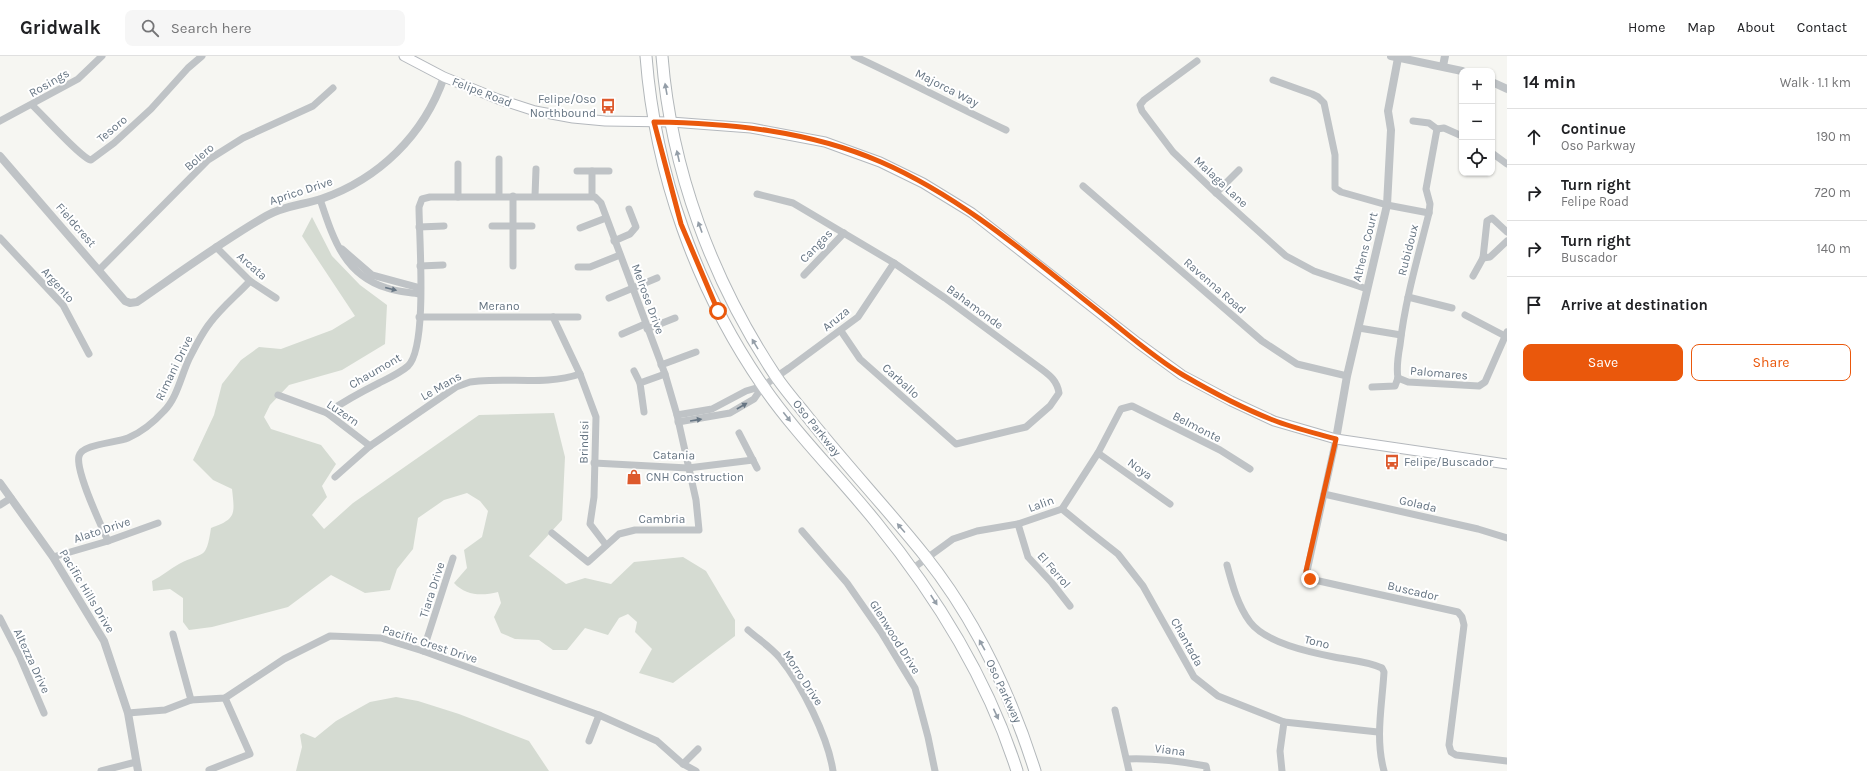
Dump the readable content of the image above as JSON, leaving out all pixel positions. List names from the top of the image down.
{
  "streets": {
    "main road": ["Felipe Road", "Oso Parkway"],
    "street": [
      "Rosings",
      "Majorca Way",
      "Tesoro",
      "Bolero",
      "Malaga Lane",
      "Aprico Drive",
      "Fieldcrest",
      "Cangas",
      "Athens Court",
      "Rubidoux",
      "Arcata",
      "Argento",
      "Ravenna Road",
      "Melrose Drive",
      "Merano",
      "Bahamonde",
      "Aruza",
      "Rimani Drive",
      "Chaumont",
      "Palomares",
      "Carballo",
      "Le Mans",
      "Luzern",
      "Belmonte",
      "Brindisi",
      "Catania",
      "Noya",
      "Lalin",
      "Golada",
      "Cambria",
      "Alato Drive",
      "El Ferrol",
      "Tiara Drive",
      "Pacific Hills Drive",
      "Buscador",
      "Glenwood Drive",
      "Chantada",
      "Tono",
      "Pacific Crest Drive",
      "Altezza Drive",
      "Morro Drive",
      "Viana"
    ]
  },
  "crossings": [
    ["Rosings", "Tesoro"],
    ["Felipe Road", "Aprico Drive"],
    ["Felipe Road", "Athens Court"],
    ["Felipe Road", "Oso Parkway"],
    ["Felipe Road", "Buscador"],
    ["Bolero", "Fieldcrest"],
    ["Malaga Lane", "Athens Court"],
    ["Aprico Drive", "Fieldcrest"],
    ["Aprico Drive", "Arcata"],
    ["Cangas", "Bahamonde"],
    ["Athens Court", "Ravenna Road"],
    ["Athens Court", "Buscador"],
    ["Rubidoux", "Palomares"],
    ["Arcata", "Rimani Drive"],
    ["Melrose Drive", "Catania"],
    ["Melrose Drive", "Cambria"],
    ["Merano", "Chaumont"],
    ["Merano", "Brindisi"],
    ["Bahamonde", "Aruza"],
    ["Bahamonde", "Carballo"],
    ["Aruza", "Carballo"],
    ["Aruza", "Oso Parkway"],
    ["Rimani Drive", "Alato Drive"],
    ["Chaumont", "Luzern"],
    ["Le Mans", "Luzern"],
    ["Le Mans", "Brindisi"],
    ["Belmonte", "Lalin"],
    ["Oso Parkway", "Lalin"],
    ["Brindisi", "Catania"],
    ["Brindisi", "Cambria"],
    ["Noya", "Lalin"],
    ["Lalin", "El Ferrol"],
    ["Lalin", "Chantada"],
    ["Golada", "Buscador"],
    ["Alato Drive", "Pacific Hills Drive"],
    ["Tiara Drive", "Pacific Crest Drive"],
    ["Chantada", "Tono"]
  ],
  "places": {
    "bus stop": ["Felipe/Oso Northbound", "Felipe/Buscador"],
    "shop": ["CNH Construction"]
  },
  "page": {
    "header": "Gridwalk",
    "search": "Search here",
    "nav": [
      "Home",
      "Map",
      "About",
      "Contact"
    ],
    "heading": ["14 min", "Walk · 1.1 km"],
    "map_buttons": ["+", "−"],
    "list": [
      ["Continue", "Oso Parkway", "190 m"],
      ["Turn right", "Felipe Road", "720 m"],
      ["Turn right", "Buscador", "140 m"],
      "Arrive at destination"
    ],
    "buttons": ["Save", "Share"]
  }
}
